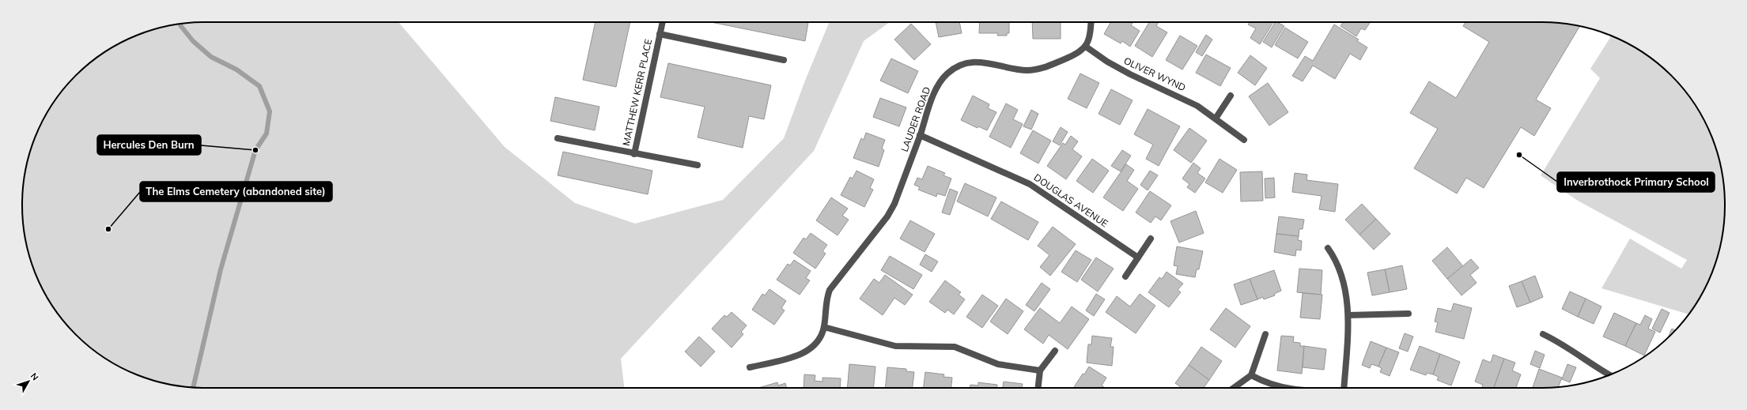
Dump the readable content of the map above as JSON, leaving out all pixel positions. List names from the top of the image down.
{
  "streets": {
    "street": [
      "OLIVER WYND",
      "MATTHEW KERR PLACE",
      "LAUDER ROAD",
      "DOUGLAS AVENUE"
    ]
  },
  "crossings": [
    ["OLIVER WYND", "LAUDER ROAD"],
    ["LAUDER ROAD", "DOUGLAS AVENUE"]
  ],
  "places": ["Hercules Den Burn", "Inverbrothock Primary School", "The Elms Cemetery (abandoned site)"],
  "north": "top right"
}
